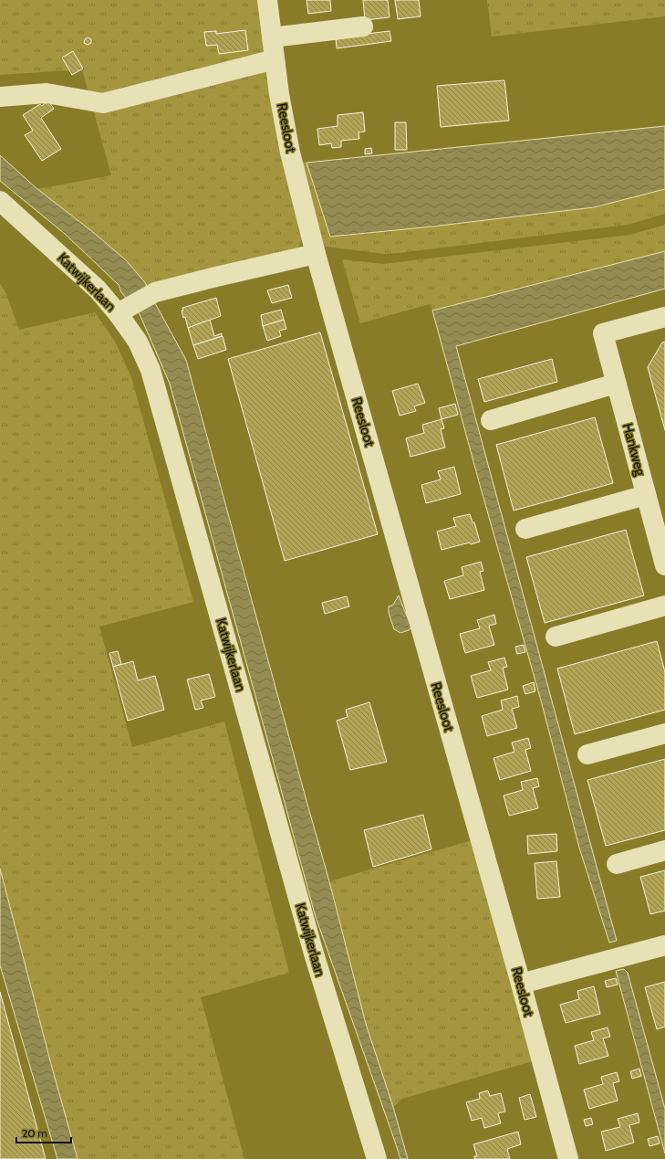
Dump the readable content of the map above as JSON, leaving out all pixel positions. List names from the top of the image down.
{
  "streets": {
    "street": ["Reesloot", "Katwijkerlaan", "Hankweg"]
  },
  "scale_bar": "20 m"
}
